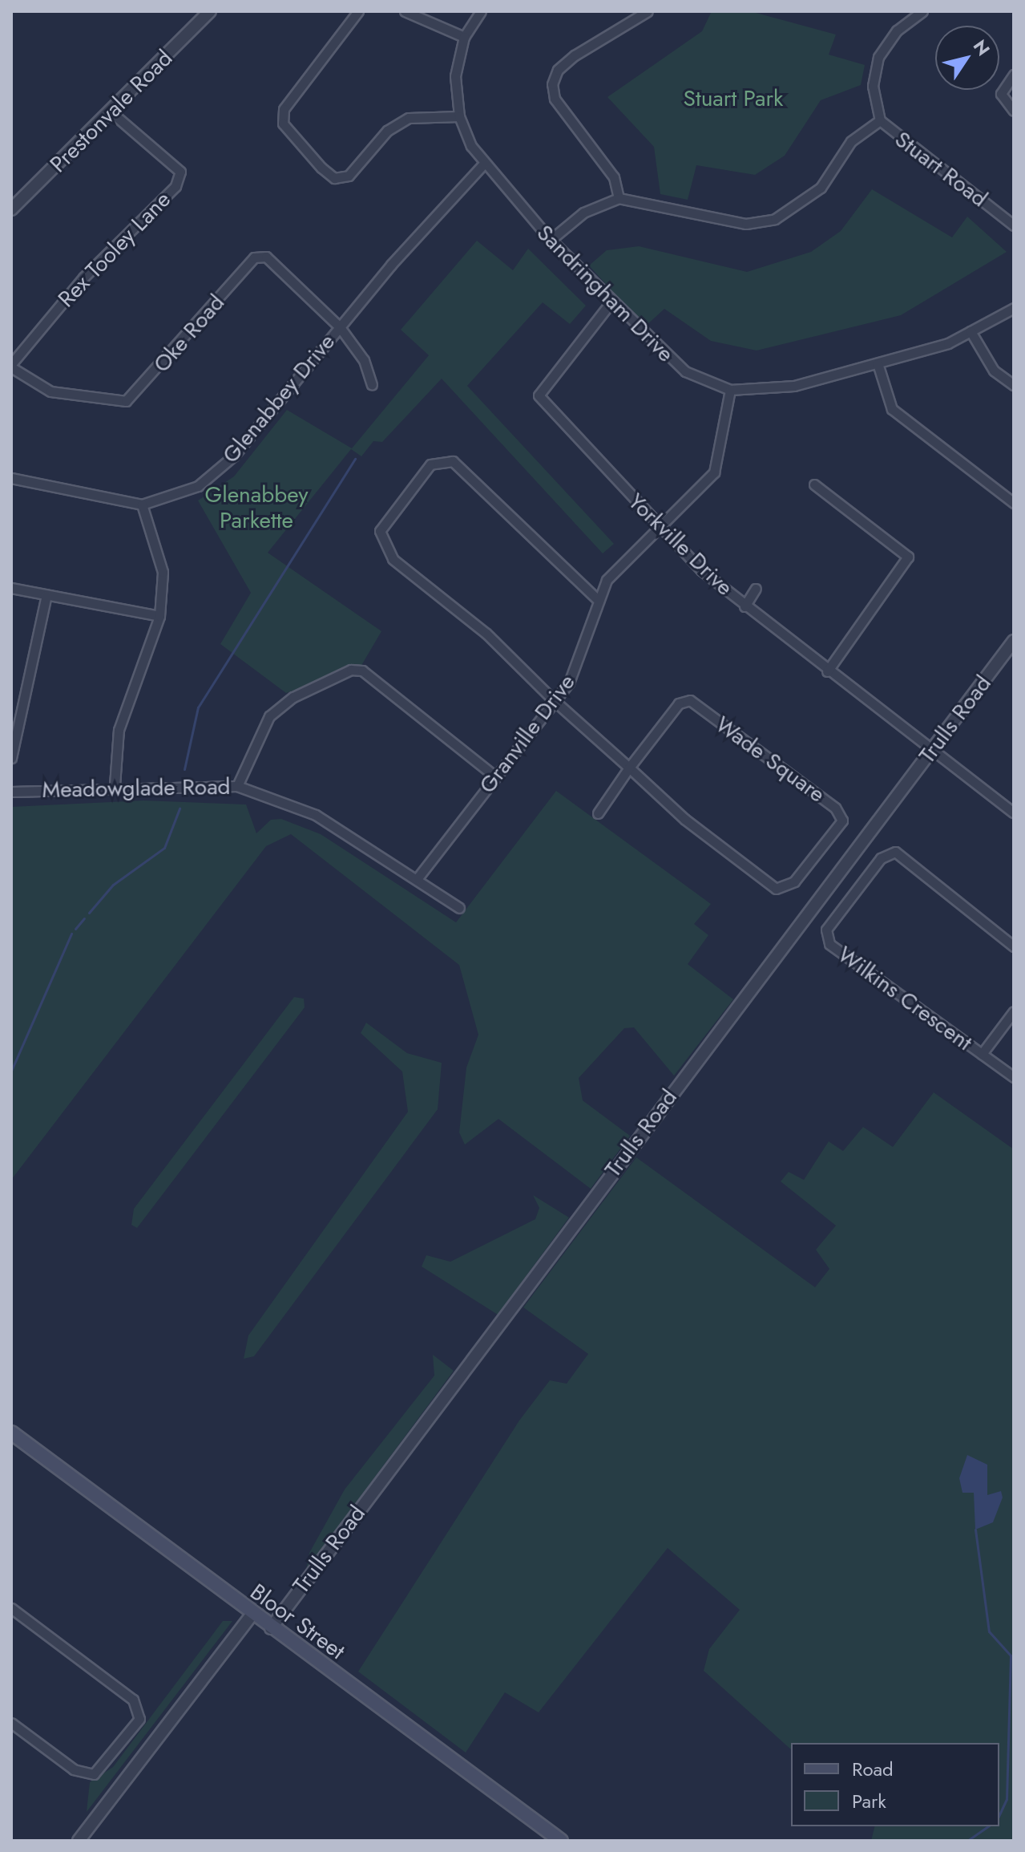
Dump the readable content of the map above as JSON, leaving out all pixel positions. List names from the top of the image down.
{
  "streets": {
    "main road": ["Bloor Street"],
    "street": [
      "Prestonvale Road",
      "Stuart Road",
      "Rex Tooley Lane",
      "Sandringham Drive",
      "Oke Road",
      "Glenabbey Drive",
      "Yorkville Drive",
      "Trulls Road",
      "Granville Drive",
      "Wade Square",
      "Meadowglade Road",
      "Wilkins Crescent"
    ]
  },
  "crossings": [
    ["Prestonvale Road", "Rex Tooley Lane"],
    ["Rex Tooley Lane", "Oke Road"],
    ["Sandringham Drive", "Glenabbey Drive"],
    ["Sandringham Drive", "Yorkville Drive"],
    ["Sandringham Drive", "Granville Drive"],
    ["Oke Road", "Glenabbey Drive"],
    ["Yorkville Drive", "Trulls Road"],
    ["Yorkville Drive", "Granville Drive"],
    ["Trulls Road", "Bloor Street"],
    ["Granville Drive", "Wade Square"],
    ["Granville Drive", "Meadowglade Road"]
  ],
  "parks": ["Stuart Park", "Glenabbey Parkette"],
  "legend": ["Road", "Park"],
  "north": "top right"
}
